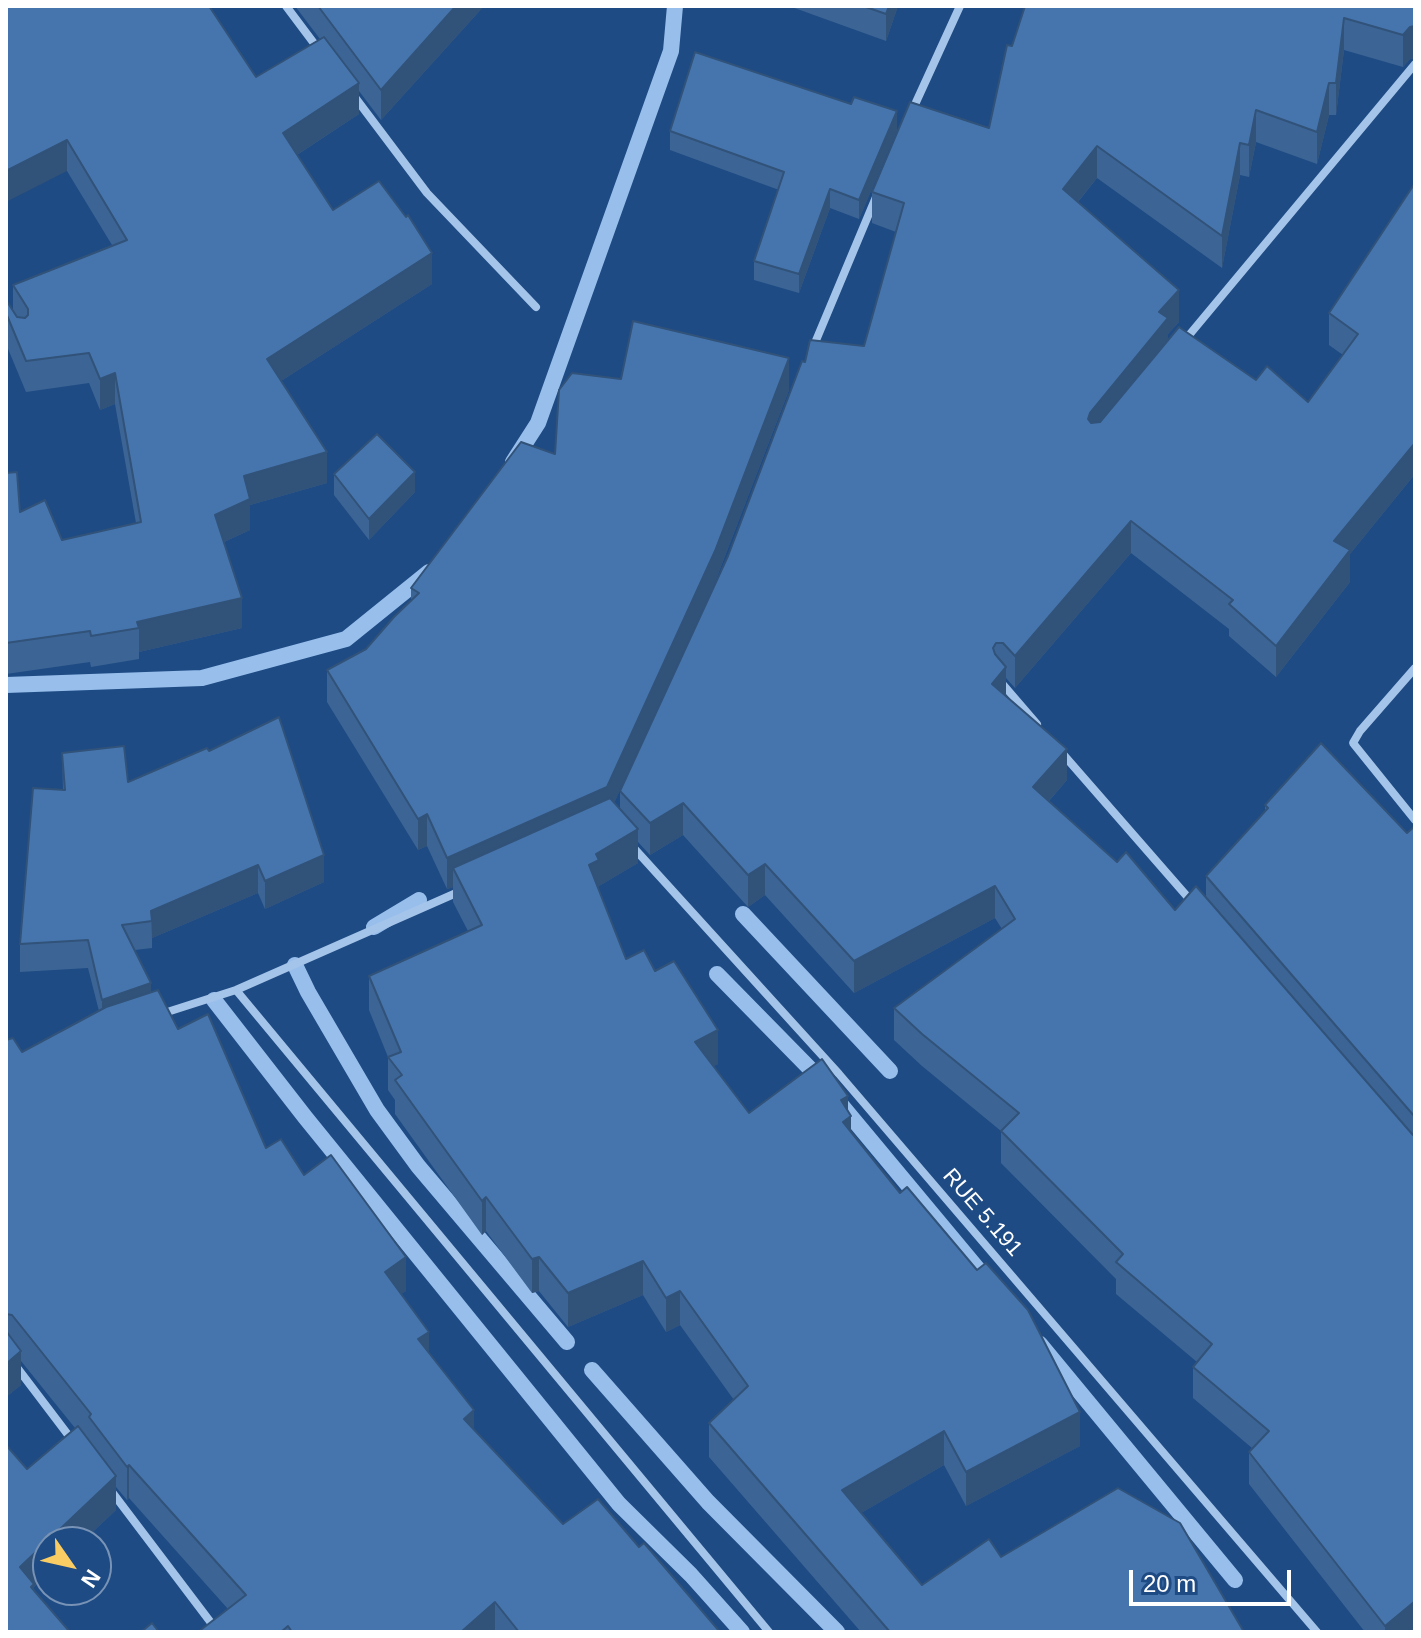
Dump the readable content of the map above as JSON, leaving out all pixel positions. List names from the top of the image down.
{
  "streets": {
    "street": ["RUE 5.191"]
  },
  "scale_bar": "20 m",
  "north": "bottom right"
}
